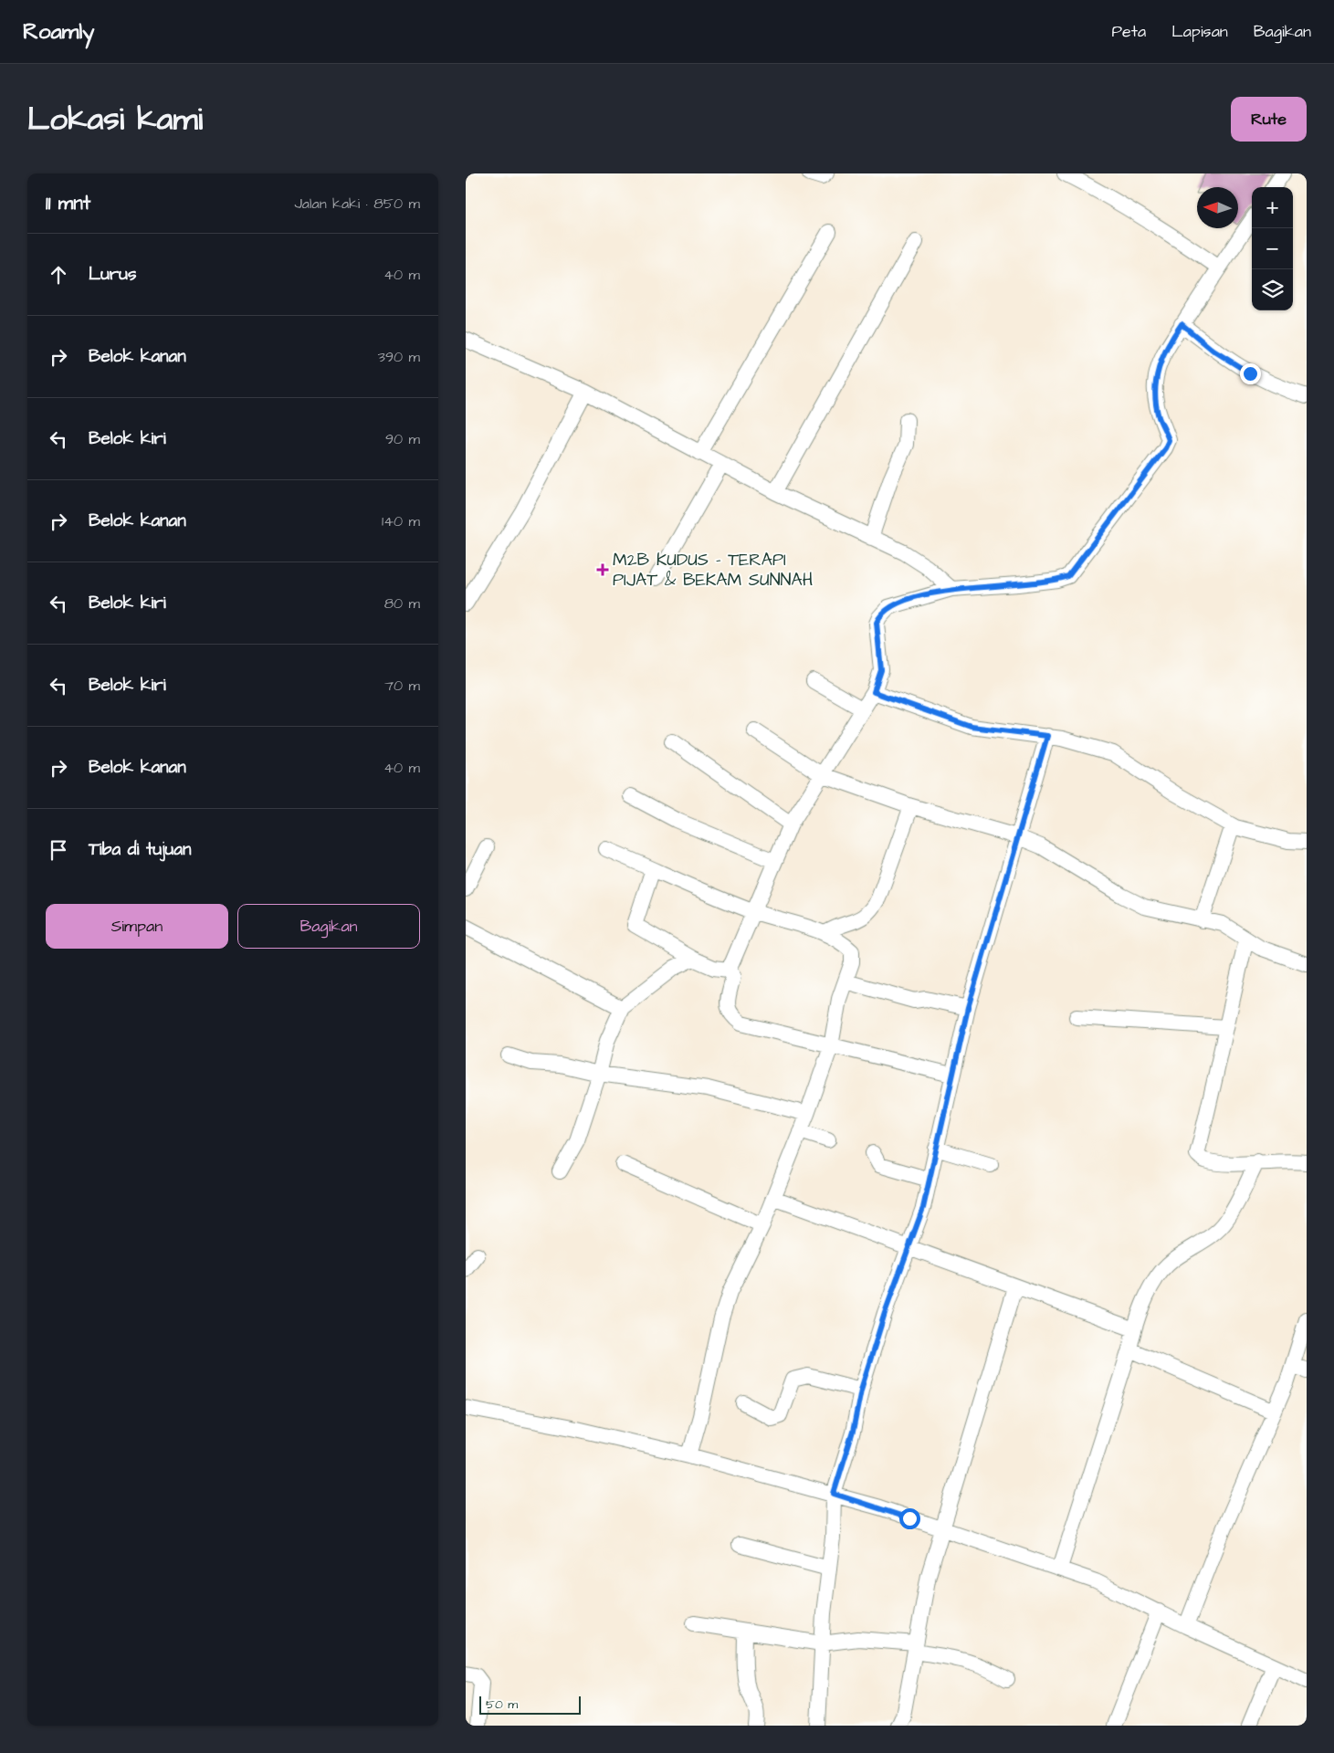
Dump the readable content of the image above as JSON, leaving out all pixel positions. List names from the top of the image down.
{
  "places": {
    "health": ["M2B KUDUS - TERAPI PIJAT & BEKAM SUNNAH"]
  },
  "scale_bar": "50 m",
  "north": "left",
  "page": {
    "header": "Roamly",
    "nav": ["Peta", "Lapisan", "Bagikan"],
    "title": "Lokasi kami",
    "buttons": [
      "Rute",
      ["Simpan", "Bagikan"]
    ],
    "heading": ["11 mnt", "Jalan kaki · 850 m"],
    "map_buttons": ["+", "−"],
    "list": [
      ["Lurus", "40 m"],
      ["Belok kanan", "390 m"],
      ["Belok kiri", "90 m"],
      ["Belok kanan", "140 m"],
      ["Belok kiri", "80 m"],
      ["Belok kiri", "70 m"],
      ["Belok kanan", "40 m"],
      "Tiba di tujuan"
    ],
    "scale": "50 m"
  }
}
